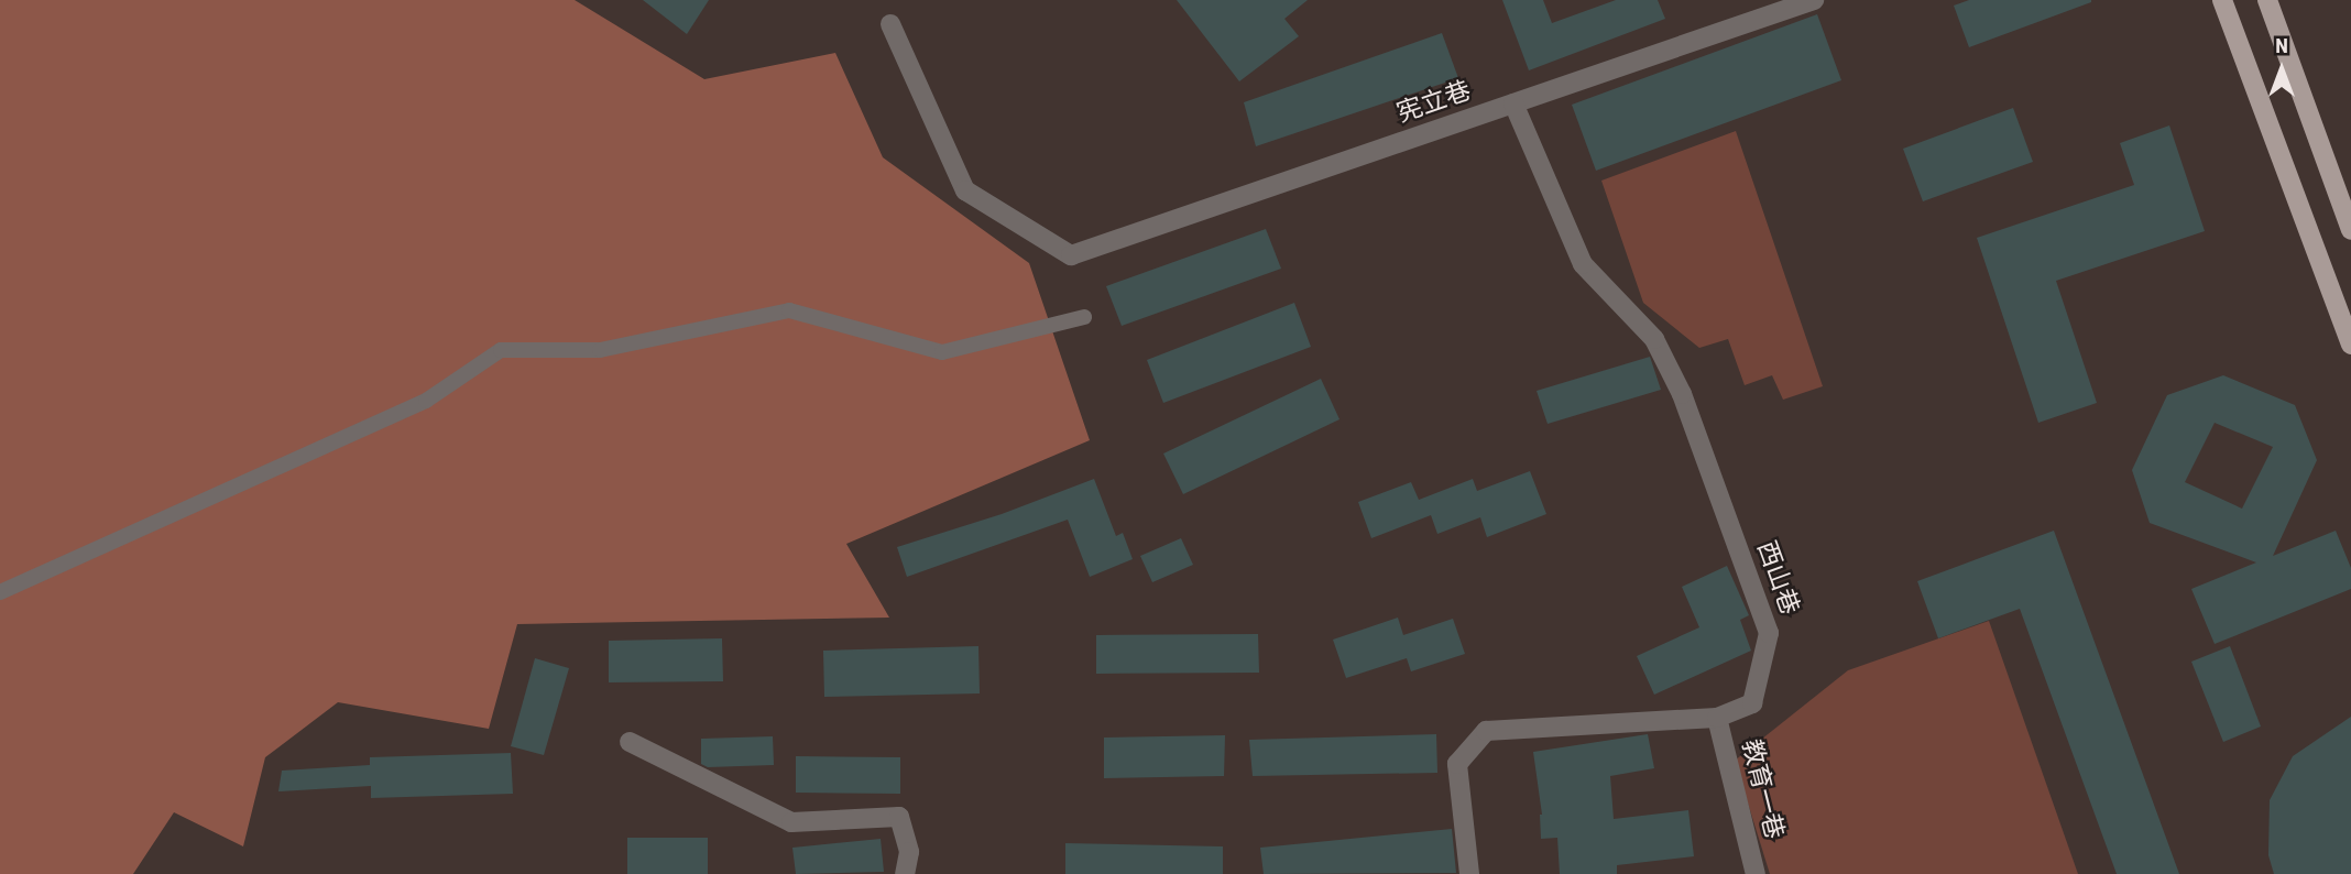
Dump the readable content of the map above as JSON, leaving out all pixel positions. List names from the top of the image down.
{
  "streets": {
    "street": ["宪立巷", "西山巷", "教育一巷"]
  },
  "crossings": [
    ["宪立巷", "西山巷"],
    ["西山巷", "教育一巷"]
  ],
  "north": "top"
}
